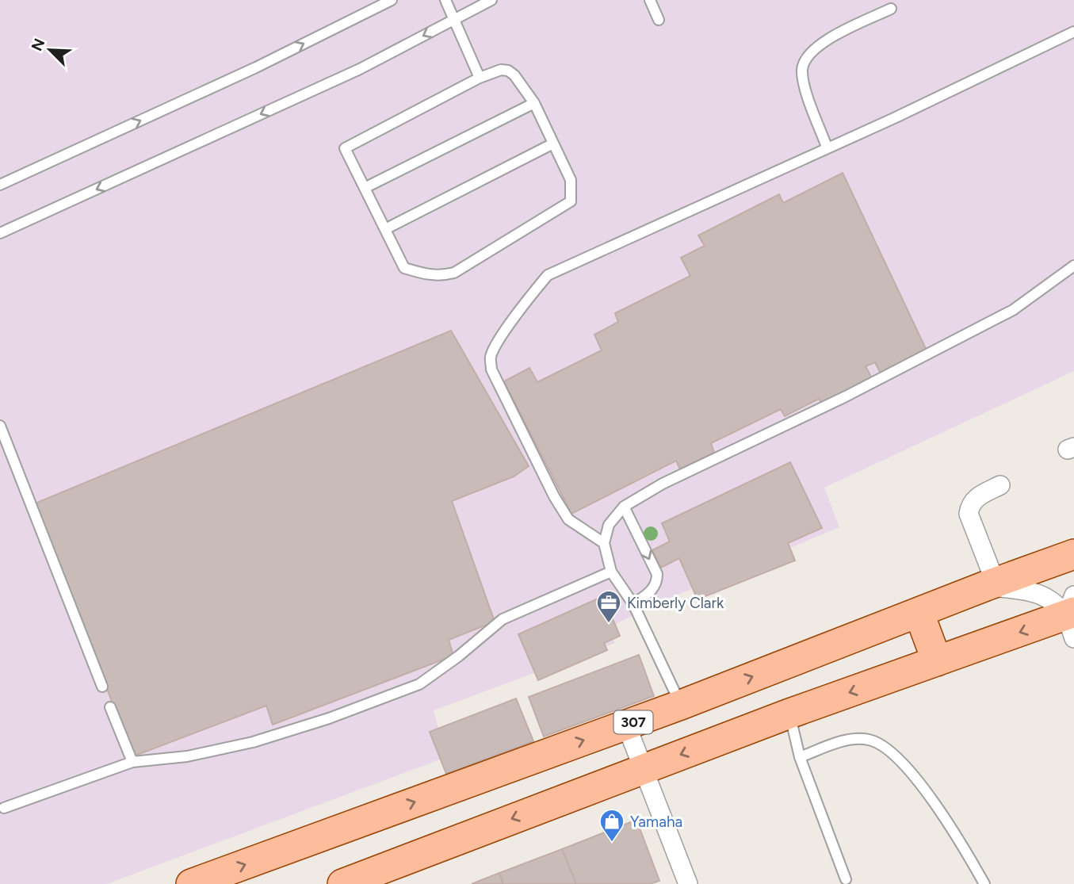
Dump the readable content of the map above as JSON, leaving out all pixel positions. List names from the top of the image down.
{
  "streets": {
    "main road": ["307"]
  },
  "places": {
    "office": ["Kimberly Clark"],
    "shop": ["Yamaha"]
  },
  "north": "top left"
}
